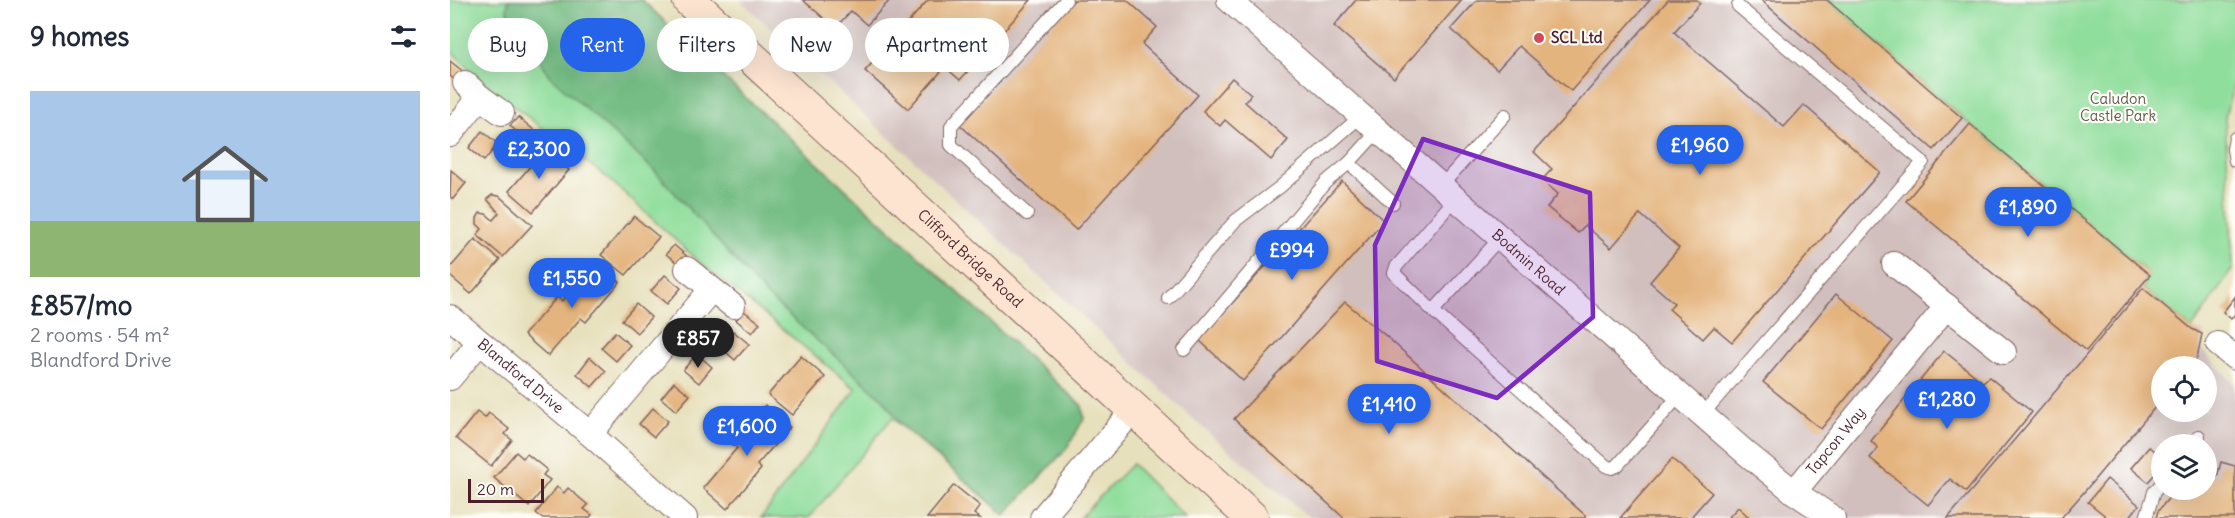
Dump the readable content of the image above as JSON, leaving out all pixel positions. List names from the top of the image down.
{
  "streets": {
    "main road": ["Clifford Bridge Road"],
    "street": ["Bodmin Road", "Blandford Drive", "Tapcon Way"]
  },
  "crossings": [
    ["Bodmin Road", "Tapcon Way"]
  ],
  "parks": ["Caludon Castle Park"],
  "places": ["SCL Ltd"],
  "scale_bar": "20 m",
  "page": {
    "heading": "9 homes",
    "chip": [
      "Buy",
      "Rent",
      "Filters",
      "New",
      "Apartment"
    ],
    "list": [
      {
        "name": "£857/mo",
        "note": "2 rooms · 54 m² · Blandford Drive"
      }
    ],
    "price": [
      "£1,960",
      "£2,300",
      "£1,890",
      "£994",
      "£1,550",
      "£857",
      "£1,280",
      "£1,410",
      "£1,600"
    ],
    "scale": "20 m"
  }
}
